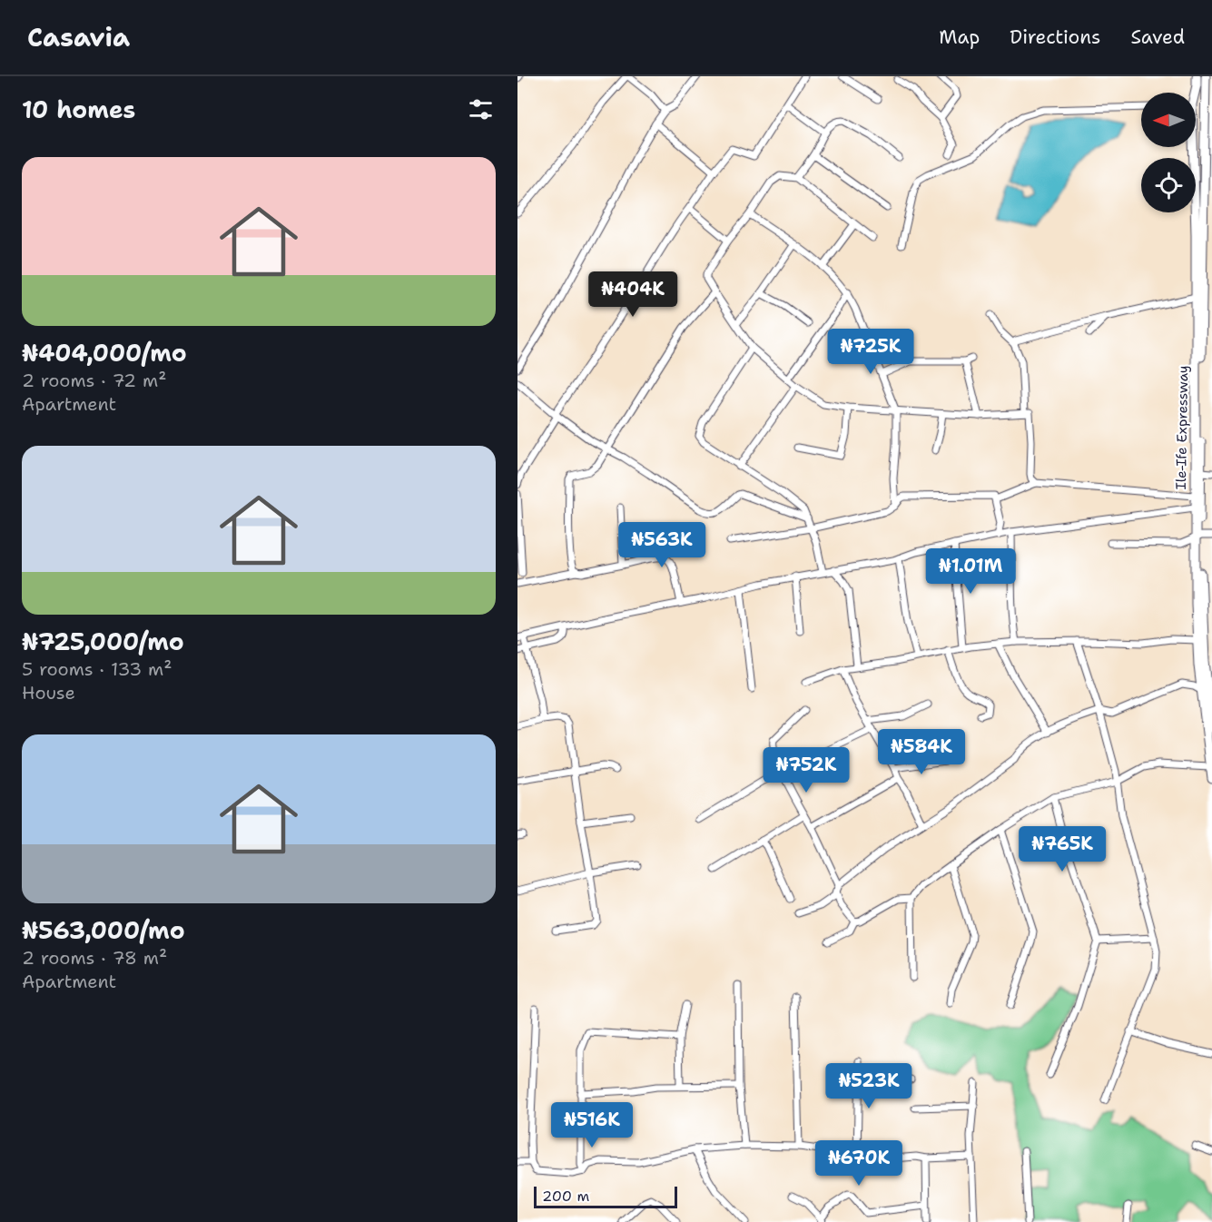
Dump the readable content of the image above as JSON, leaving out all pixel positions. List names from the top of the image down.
{
  "streets": {
    "main road": ["Ile-Ife Expressway"]
  },
  "scale_bar": "200 m",
  "north": "left",
  "page": {
    "header": "Casavia",
    "nav": ["Map", "Directions", "Saved"],
    "heading": "10 homes",
    "list": [
      {
        "name": "₦404,000/mo",
        "note": "2 rooms · 72 m² · Apartment"
      },
      {
        "name": "₦725,000/mo",
        "note": "5 rooms · 133 m² · House"
      },
      {
        "name": "₦563,000/mo",
        "note": "2 rooms · 78 m² · Apartment"
      }
    ],
    "price": [
      "₦404K",
      "₦725K",
      "₦563K",
      "₦1.01M",
      "₦584K",
      "₦752K",
      "₦765K",
      "₦523K",
      "₦516K",
      "₦670K"
    ],
    "scale": "200 m"
  }
}
